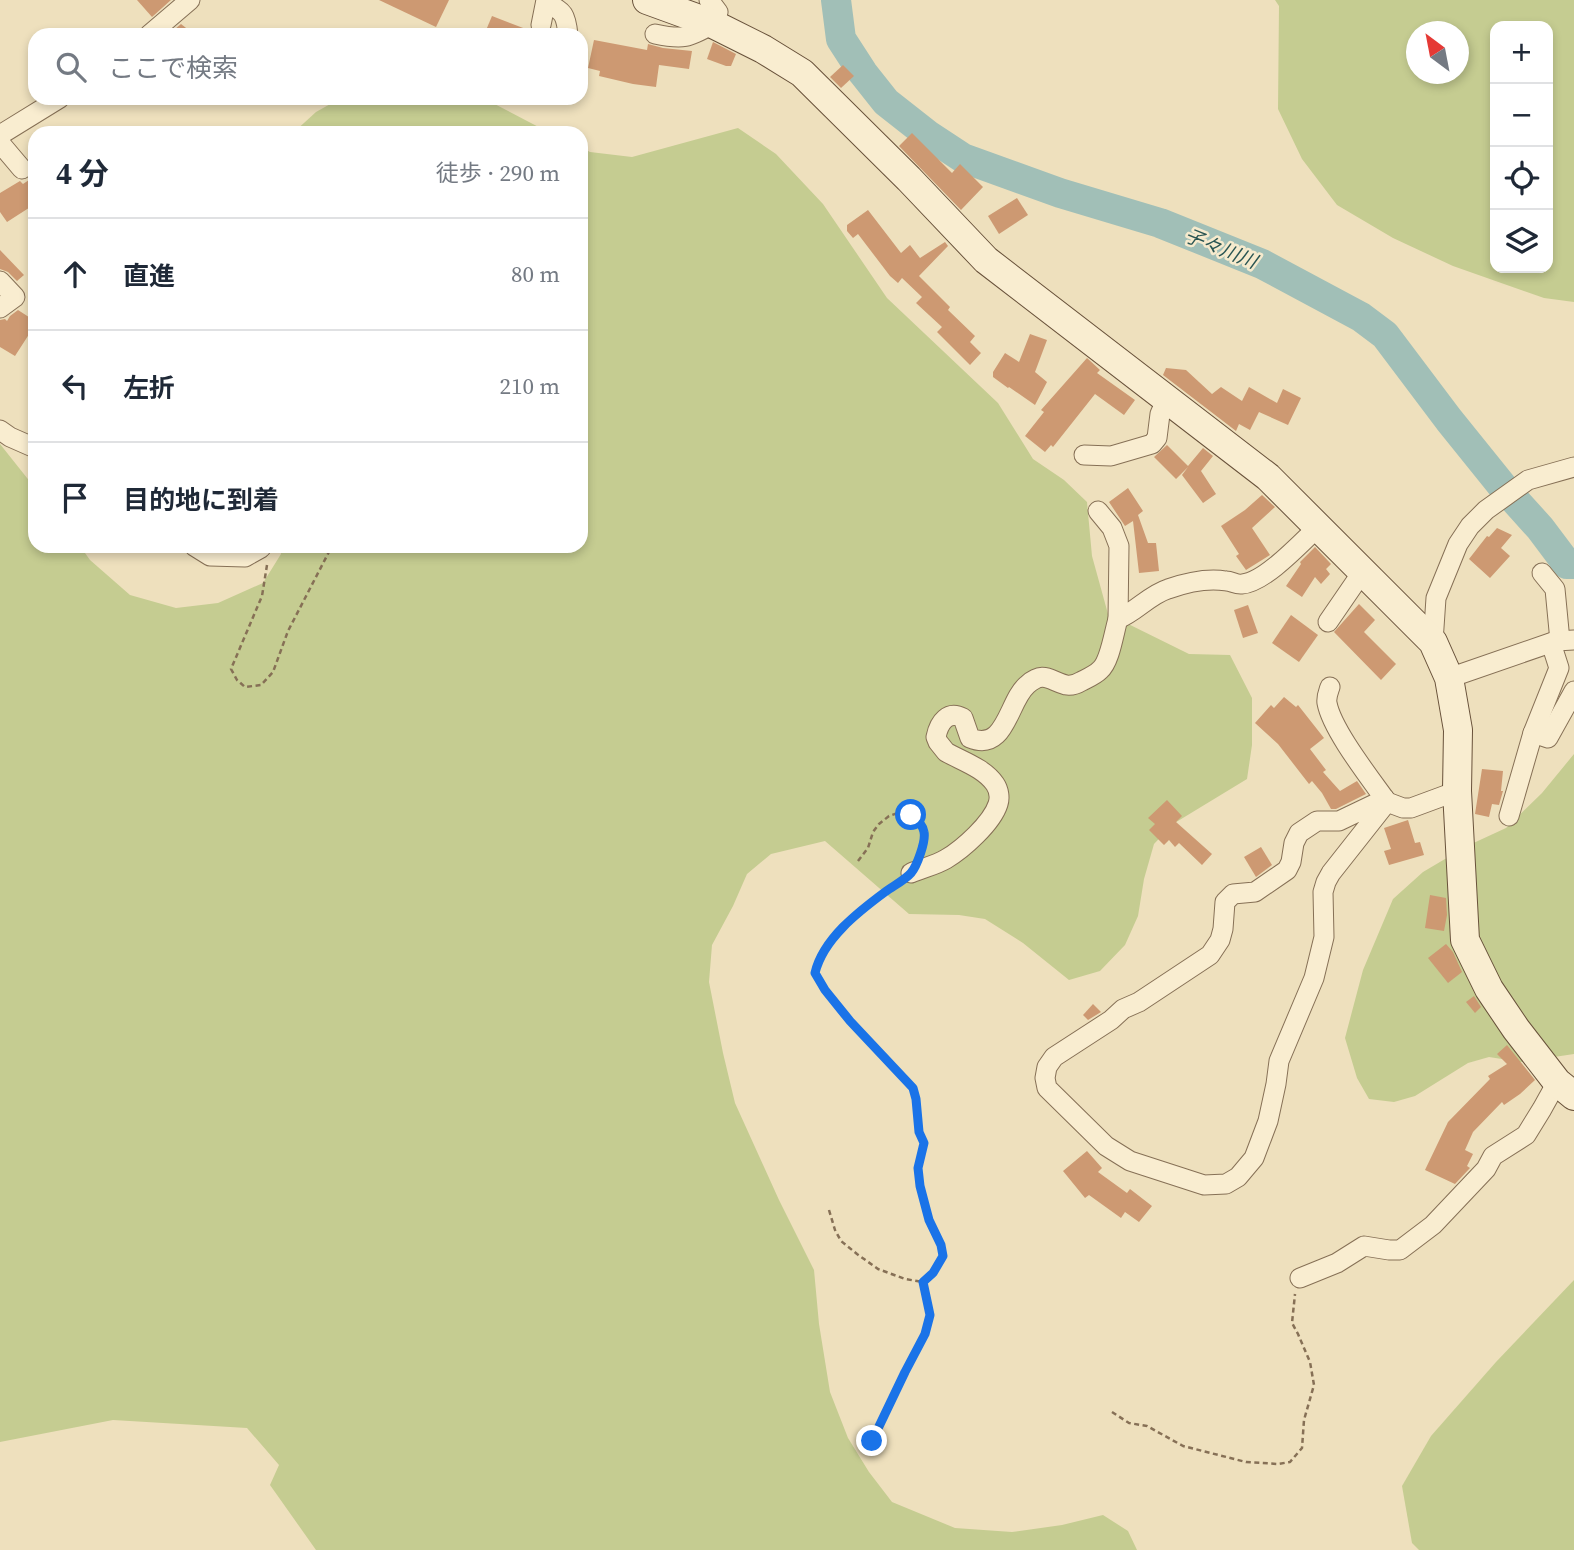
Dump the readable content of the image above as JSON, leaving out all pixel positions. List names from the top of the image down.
{
  "water": ["子々川川"],
  "north": "top left",
  "page": {
    "map_buttons": ["+", "−"],
    "search": "ここで検索",
    "heading": ["4 分", "徒歩 · 290 m"],
    "list": [
      ["直進", "80 m"],
      ["左折", "210 m"],
      "目的地に到着"
    ]
  }
}
